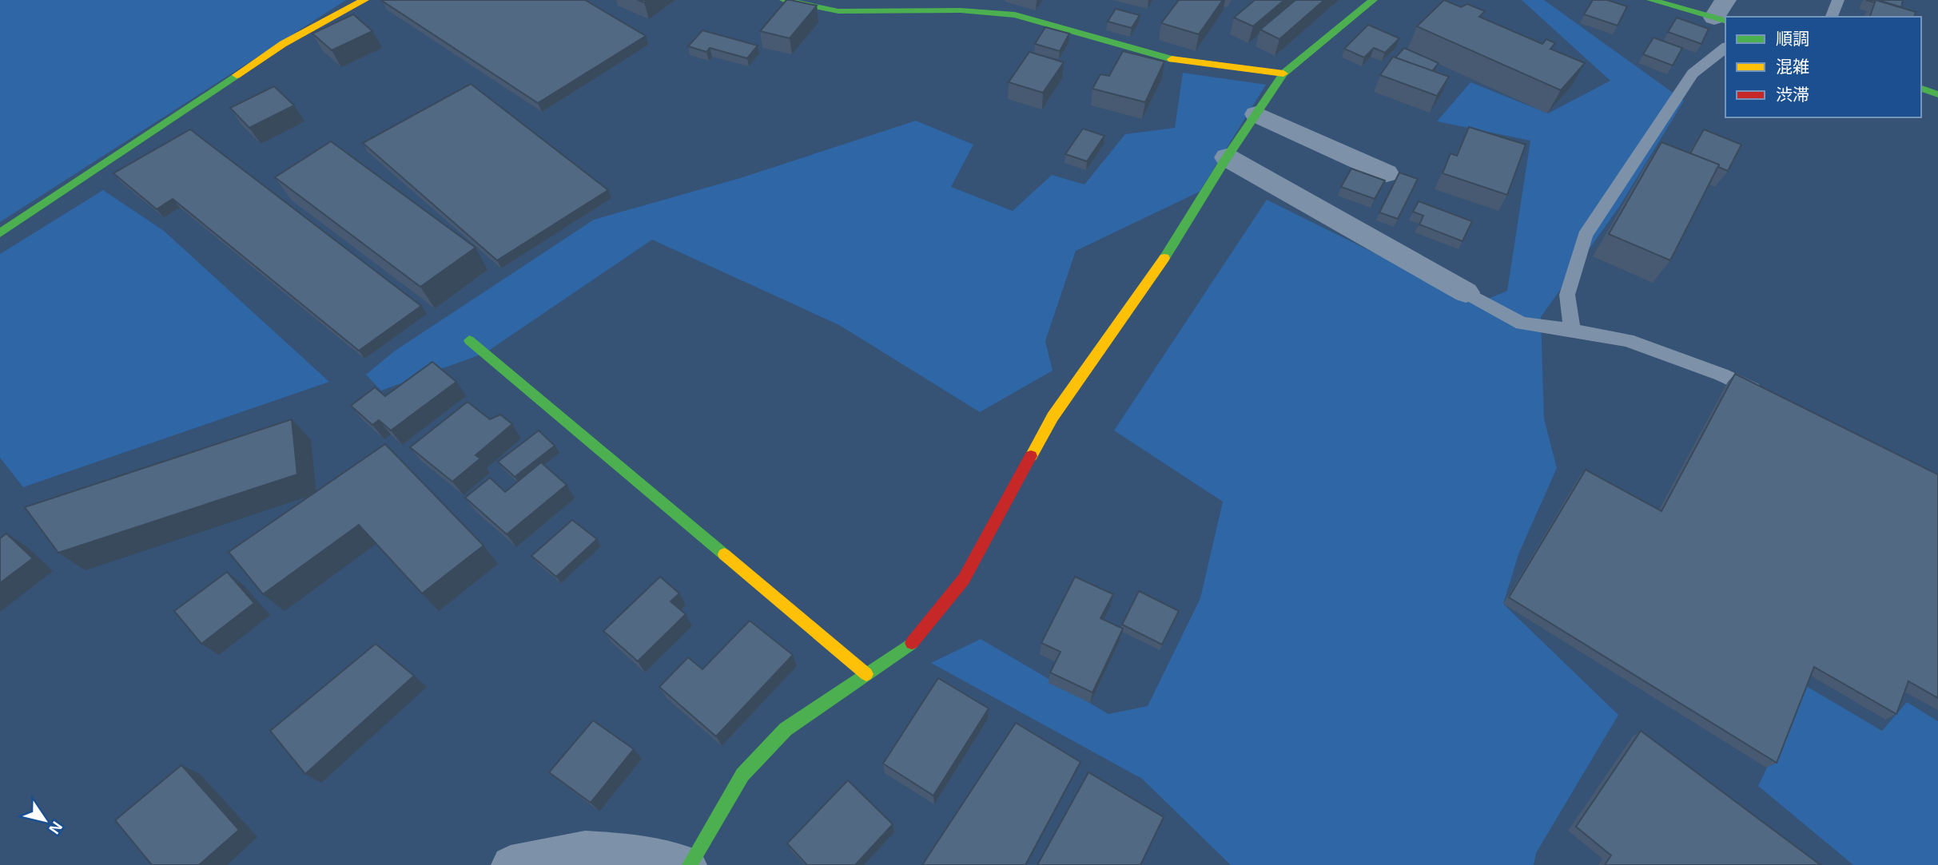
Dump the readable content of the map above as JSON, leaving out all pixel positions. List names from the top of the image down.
{
  "legend": ["順調", "混雑", "渋滞"],
  "north": "bottom right"
}
